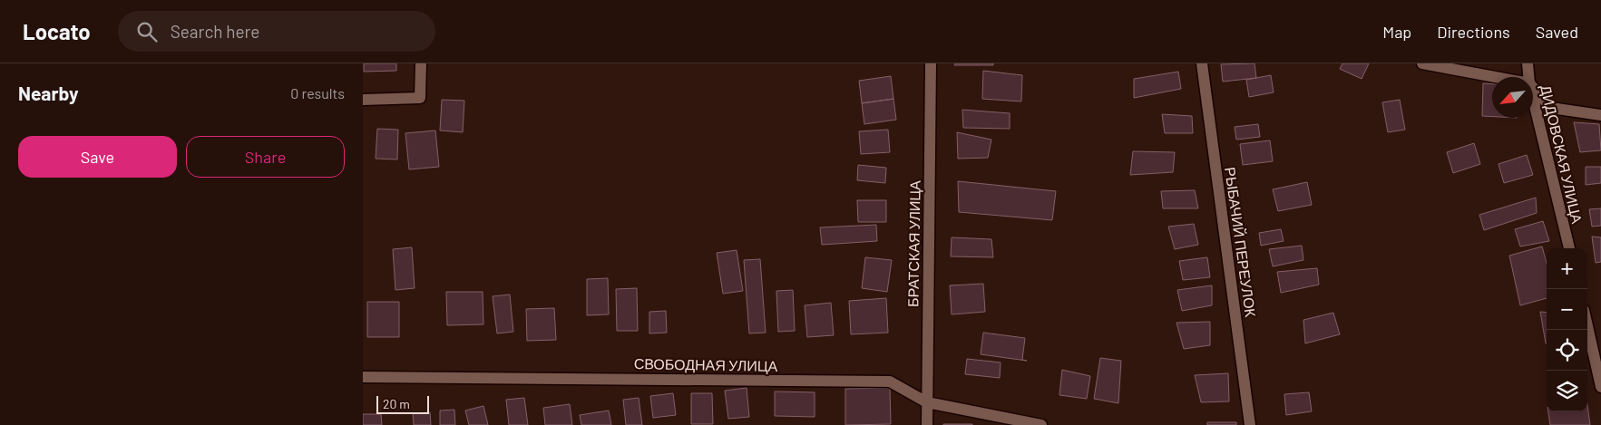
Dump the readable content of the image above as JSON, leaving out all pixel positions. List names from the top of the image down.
{
  "streets": {
    "street": [
      "ДИДОВСКАЯ УЛИЦА",
      "РЫБАЧИЙ ПЕРЕУЛОК",
      "БРАТСКАЯ УЛИЦА",
      "СВОБОДНАЯ УЛИЦА"
    ]
  },
  "crossings": [
    ["БРАТСКАЯ УЛИЦА", "СВОБОДНАЯ УЛИЦА"]
  ],
  "scale_bar": "20 m",
  "north": "bottom left",
  "page": {
    "header": "Locato",
    "search": "Search here",
    "nav": ["Map", "Directions", "Saved"],
    "heading": ["Nearby", "0 results"],
    "buttons": ["Save", "Share"],
    "map_buttons": ["+", "−"],
    "scale": "20 m"
  }
}
